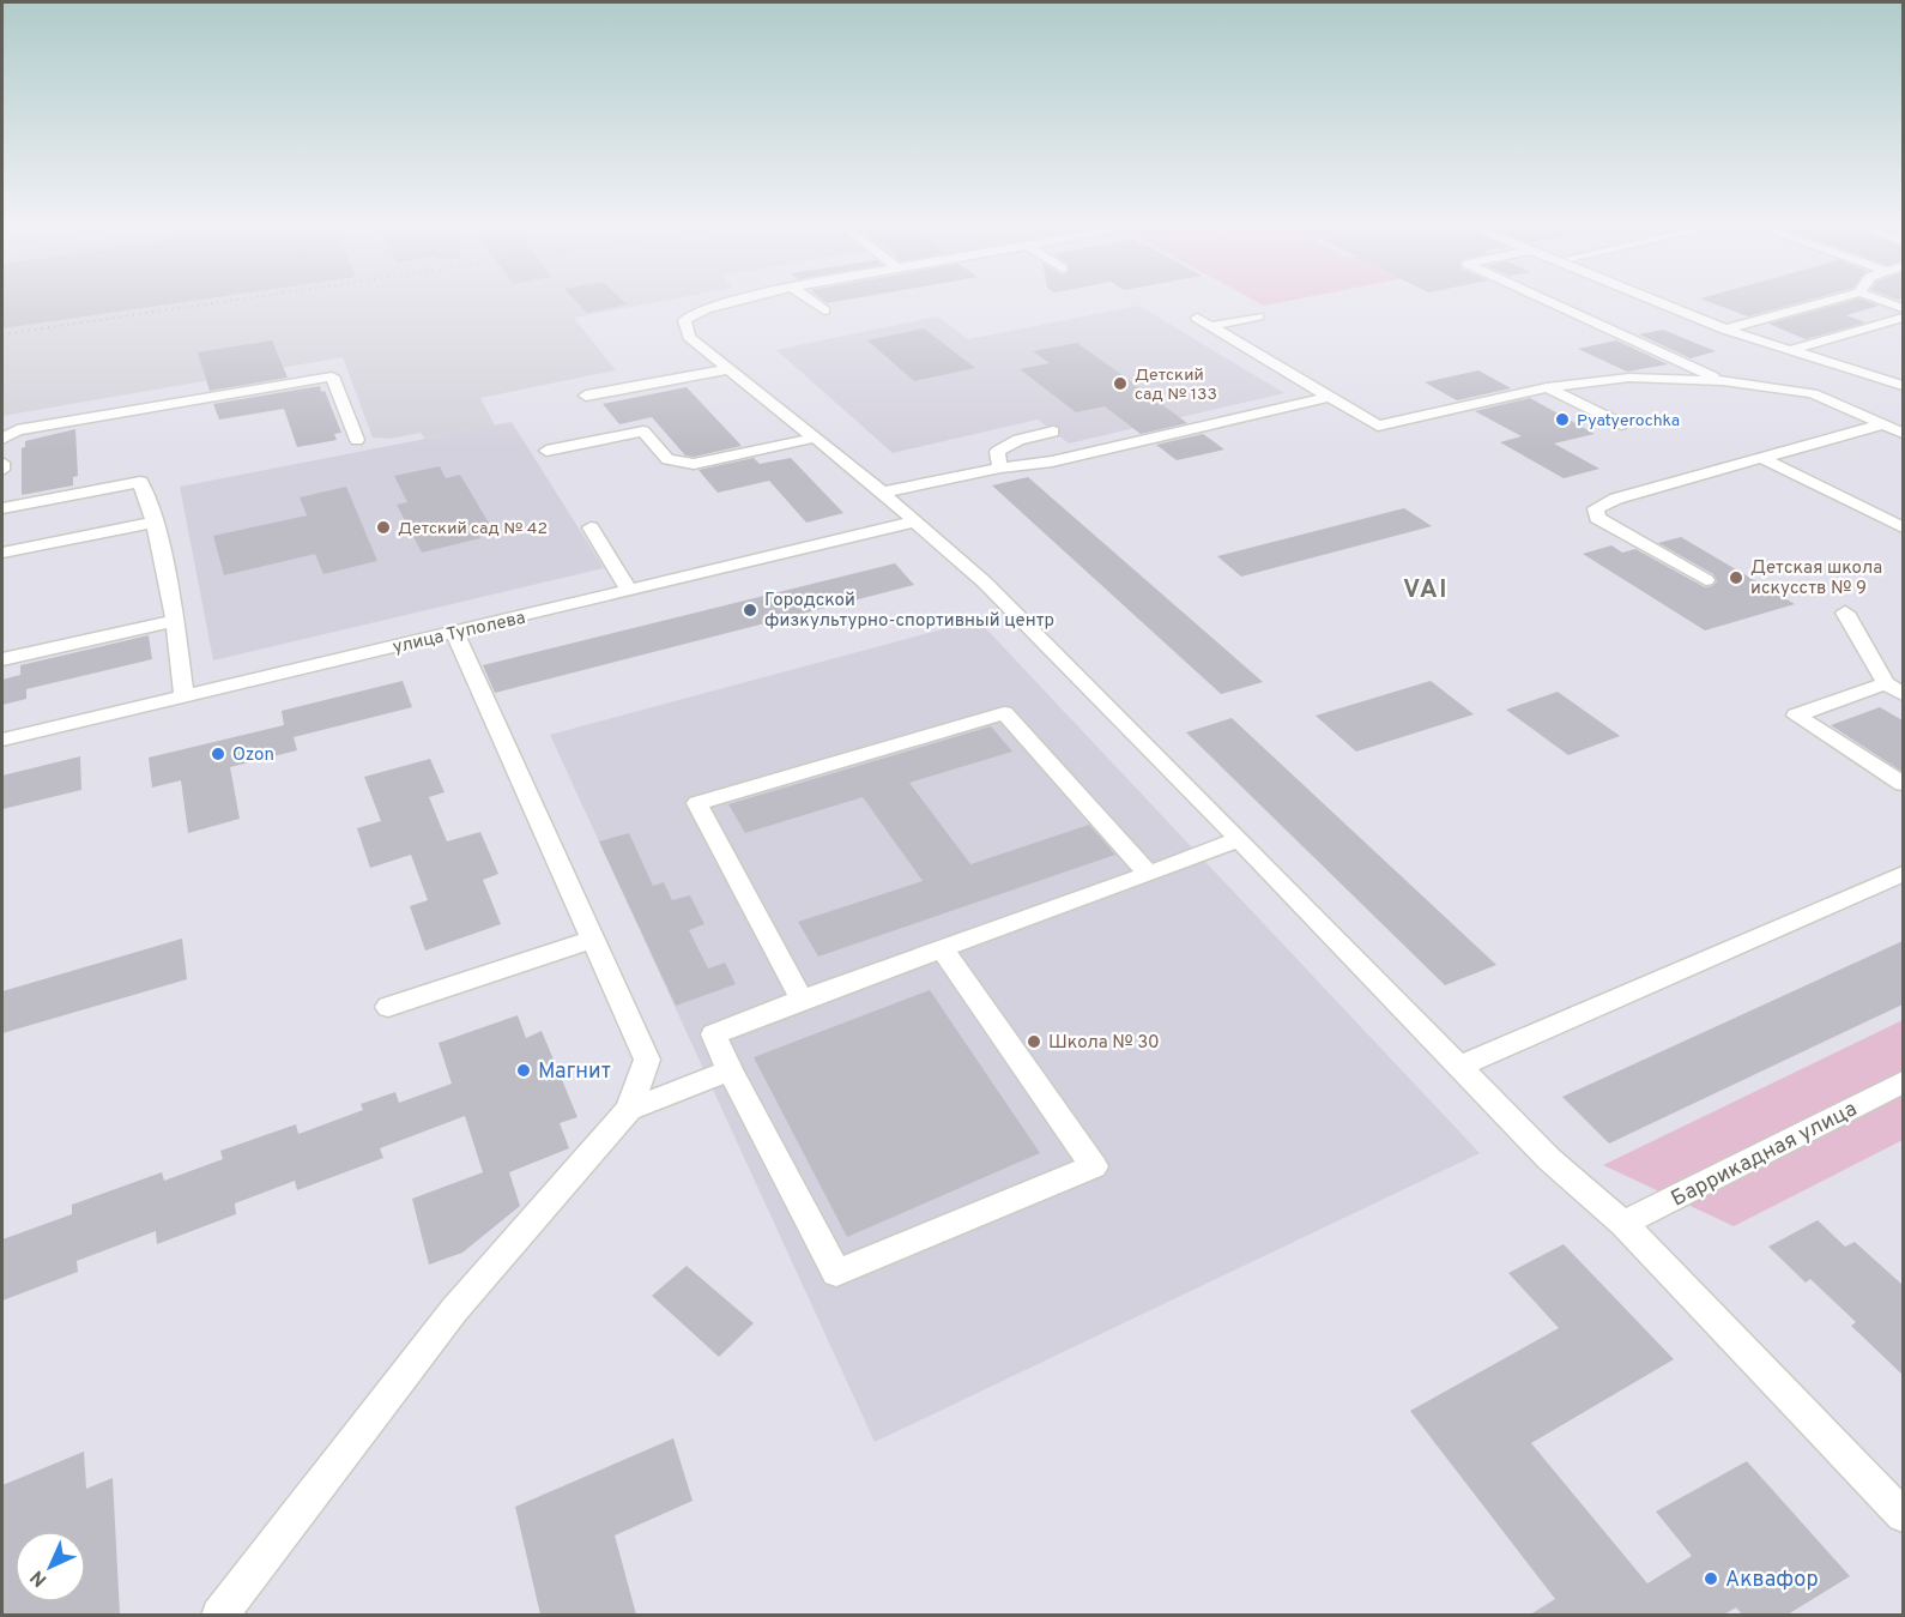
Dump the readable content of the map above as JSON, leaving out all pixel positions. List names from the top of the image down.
{
  "streets": {
    "street": ["улица Туполева", "Баррикадная улица"]
  },
  "districts": ["VAI"],
  "places": [
    "Детский сад № 133",
    "Pyatyerochka",
    "Детский сад № 42",
    "Детская школа искусств № 9",
    "Городской физкультурно-спортивный центр",
    "Ozon",
    "Школа № 30",
    "Магнит",
    "Аквафор"
  ],
  "north": "bottom left"
}
